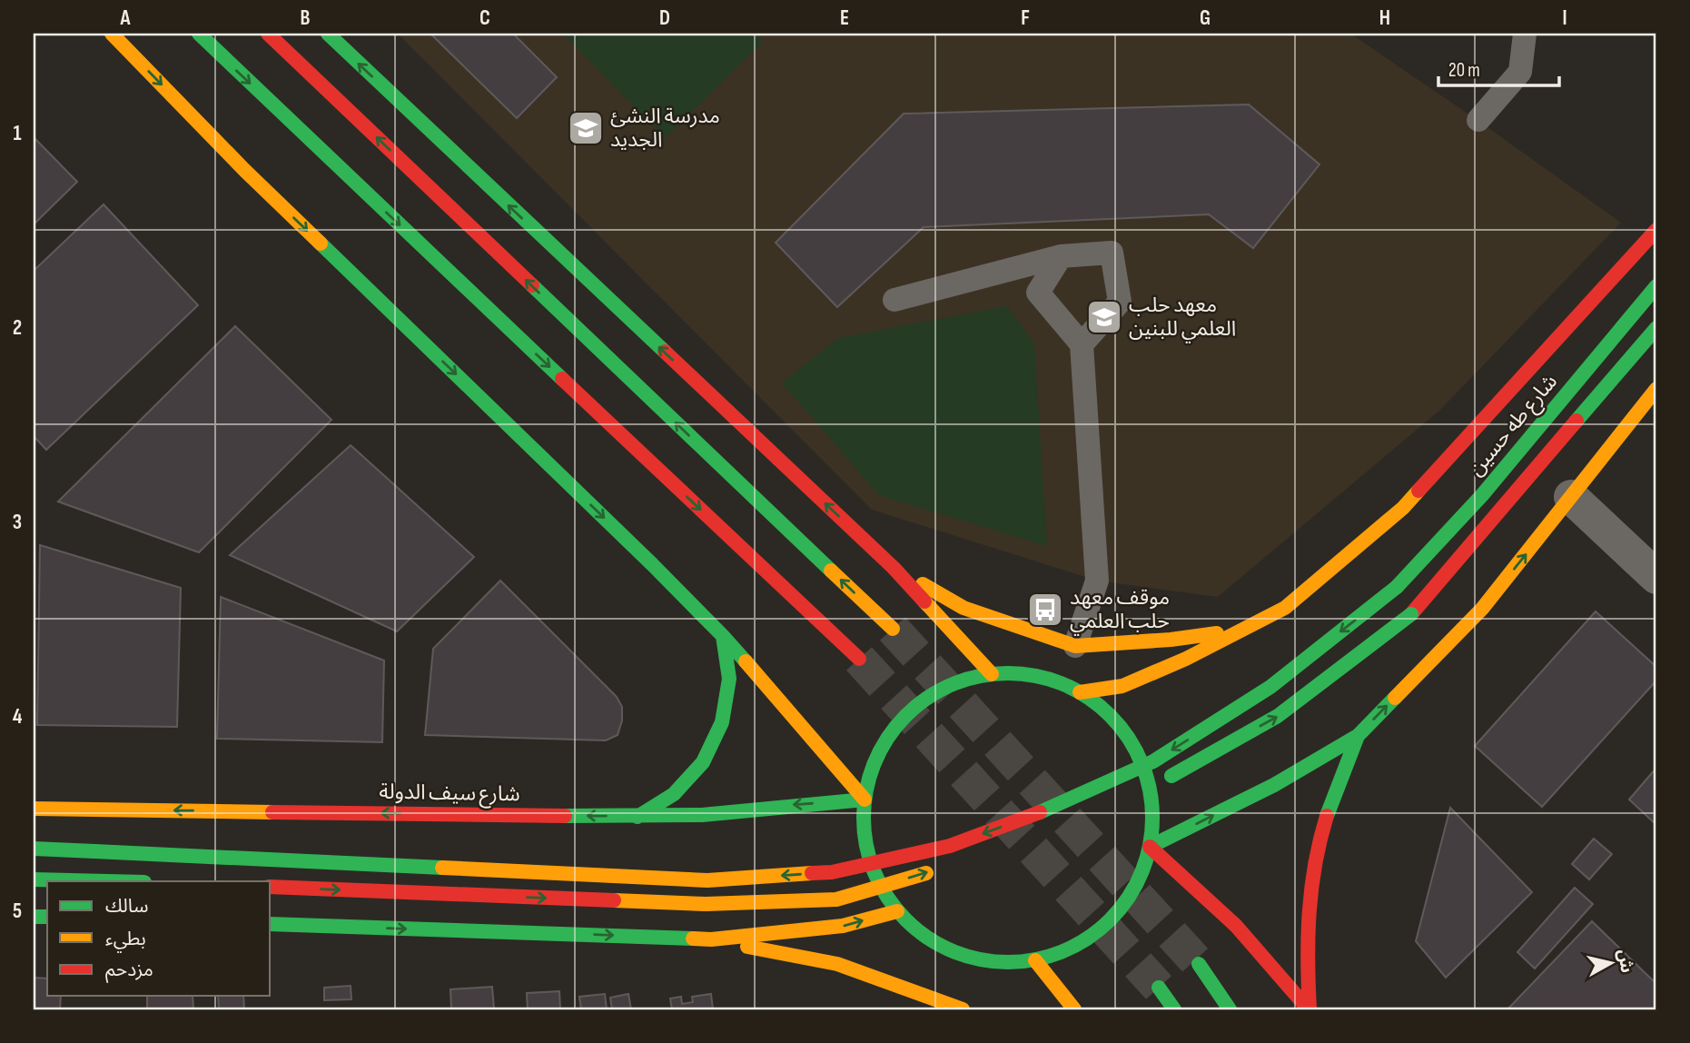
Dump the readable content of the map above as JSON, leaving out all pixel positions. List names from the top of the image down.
{
  "streets": {
    "main road": ["شارع طه حسين", "شارع سيف الدولة"]
  },
  "places": {
    "school or university": ["مدرسة النشئ الجديد", "معهد حلب العلمي للبنين"],
    "bus stop": ["موقف معهد حلب العلمي"]
  },
  "legend": ["سالك", "بطيء", "مزدحم"],
  "scale_bar": "20 m",
  "north": "right",
  "grid": {
    "columns": [
      "A",
      "B",
      "C",
      "D",
      "E",
      "F",
      "G",
      "H",
      "I"
    ],
    "rows": [
      "1",
      "2",
      "3",
      "4",
      "5"
    ]
  }
}
